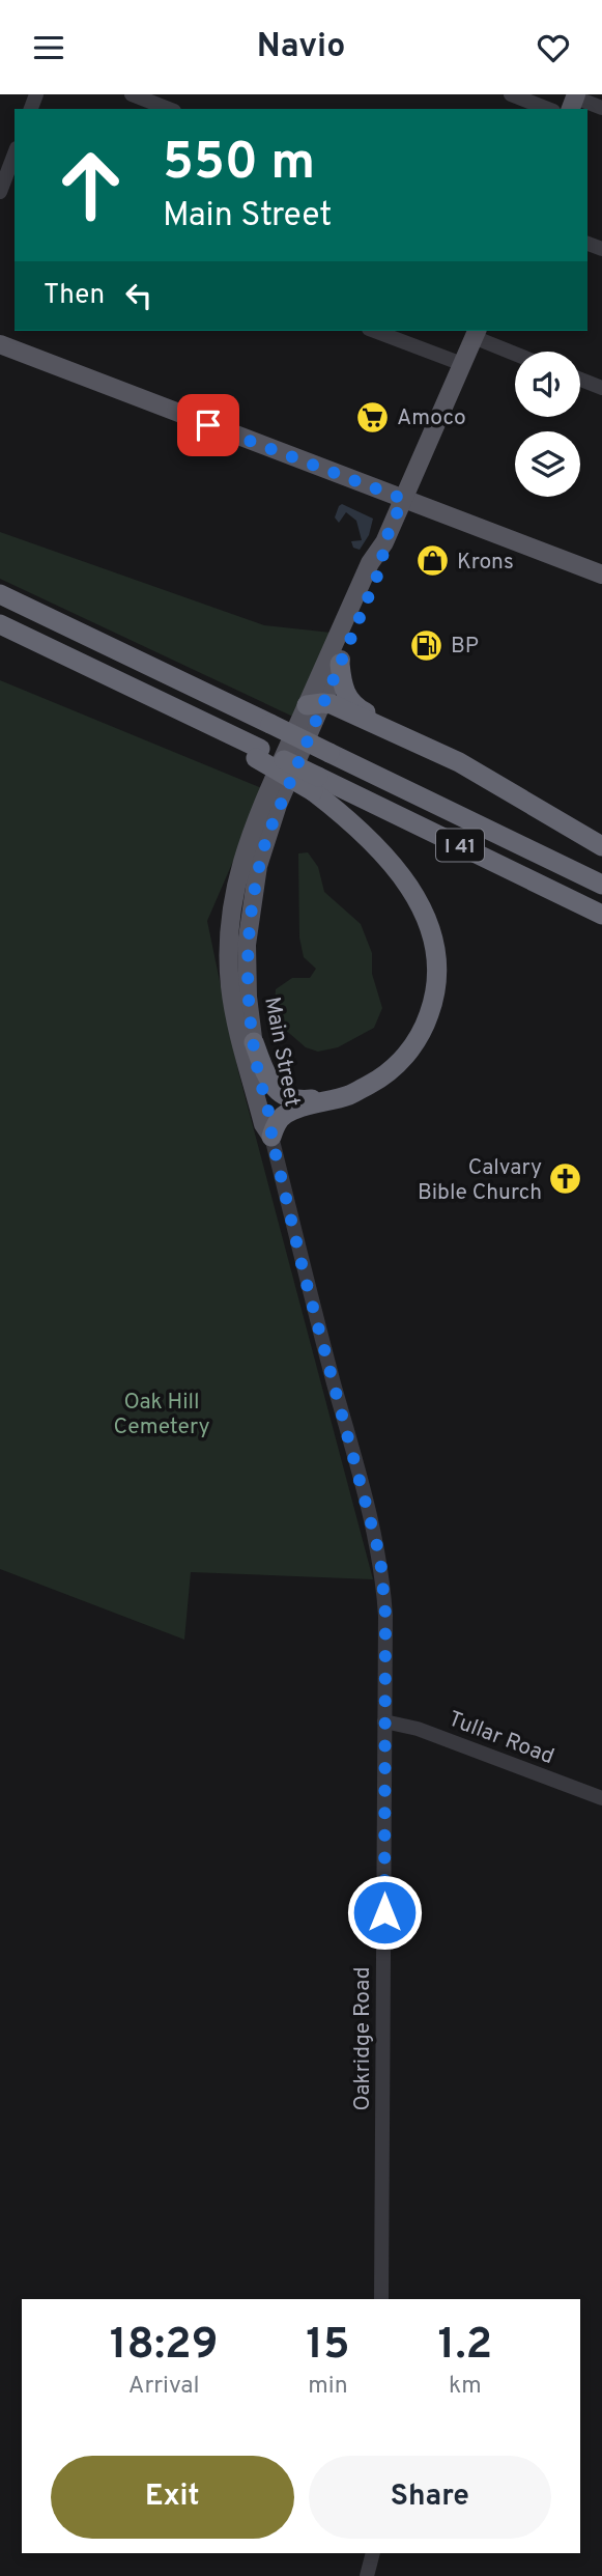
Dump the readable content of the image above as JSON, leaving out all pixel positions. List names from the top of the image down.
{
  "streets": {
    "highway": ["I 41"],
    "main road": ["Main Street"],
    "street": ["Tullar Road", "Oakridge Road"]
  },
  "crossings": [
    ["I 41", "Main Street"],
    ["Main Street", "Oakridge Road"],
    ["Tullar Road", "Oakridge Road"]
  ],
  "parks": ["Oak Hill Cemetery"],
  "places": {
    "supermarket": ["Amoco"],
    "shop": ["Krons"],
    "fuel station": ["BP"],
    "church": ["Calvary Bible Church"]
  },
  "page": {
    "header": "Navio",
    "turn": ["550 m", "Main Street"],
    "then": "Then",
    "eta": [
      "18:29",
      "Arrival",
      "15",
      "min",
      "1.2",
      "km"
    ],
    "buttons": ["Exit", "Share"]
  }
}
